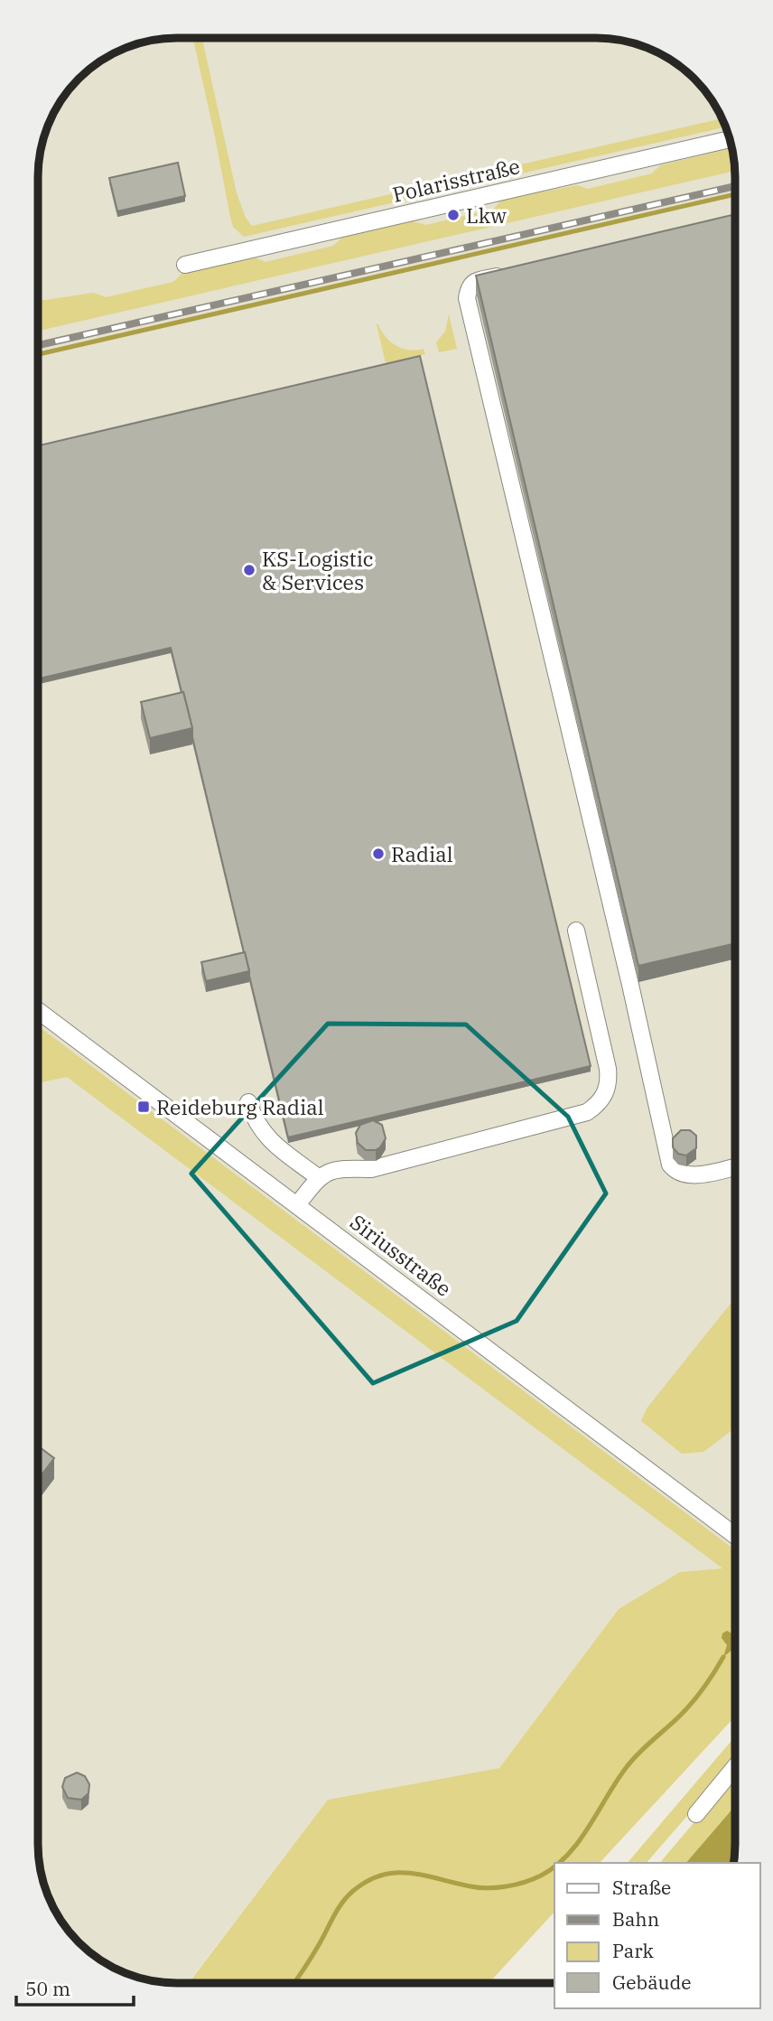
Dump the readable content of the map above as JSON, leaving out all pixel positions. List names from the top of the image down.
{
  "streets": {
    "street": ["Polarisstraße", "Siriusstraße"]
  },
  "places": {
    "other": ["Lkw", "KS-Logistic & Services", "Radial"],
    "transit": ["Reideburg Radial"]
  },
  "legend": [
    "Straße",
    "Bahn",
    "Park",
    "Gebäude"
  ],
  "scale_bar": "50 m"
}
